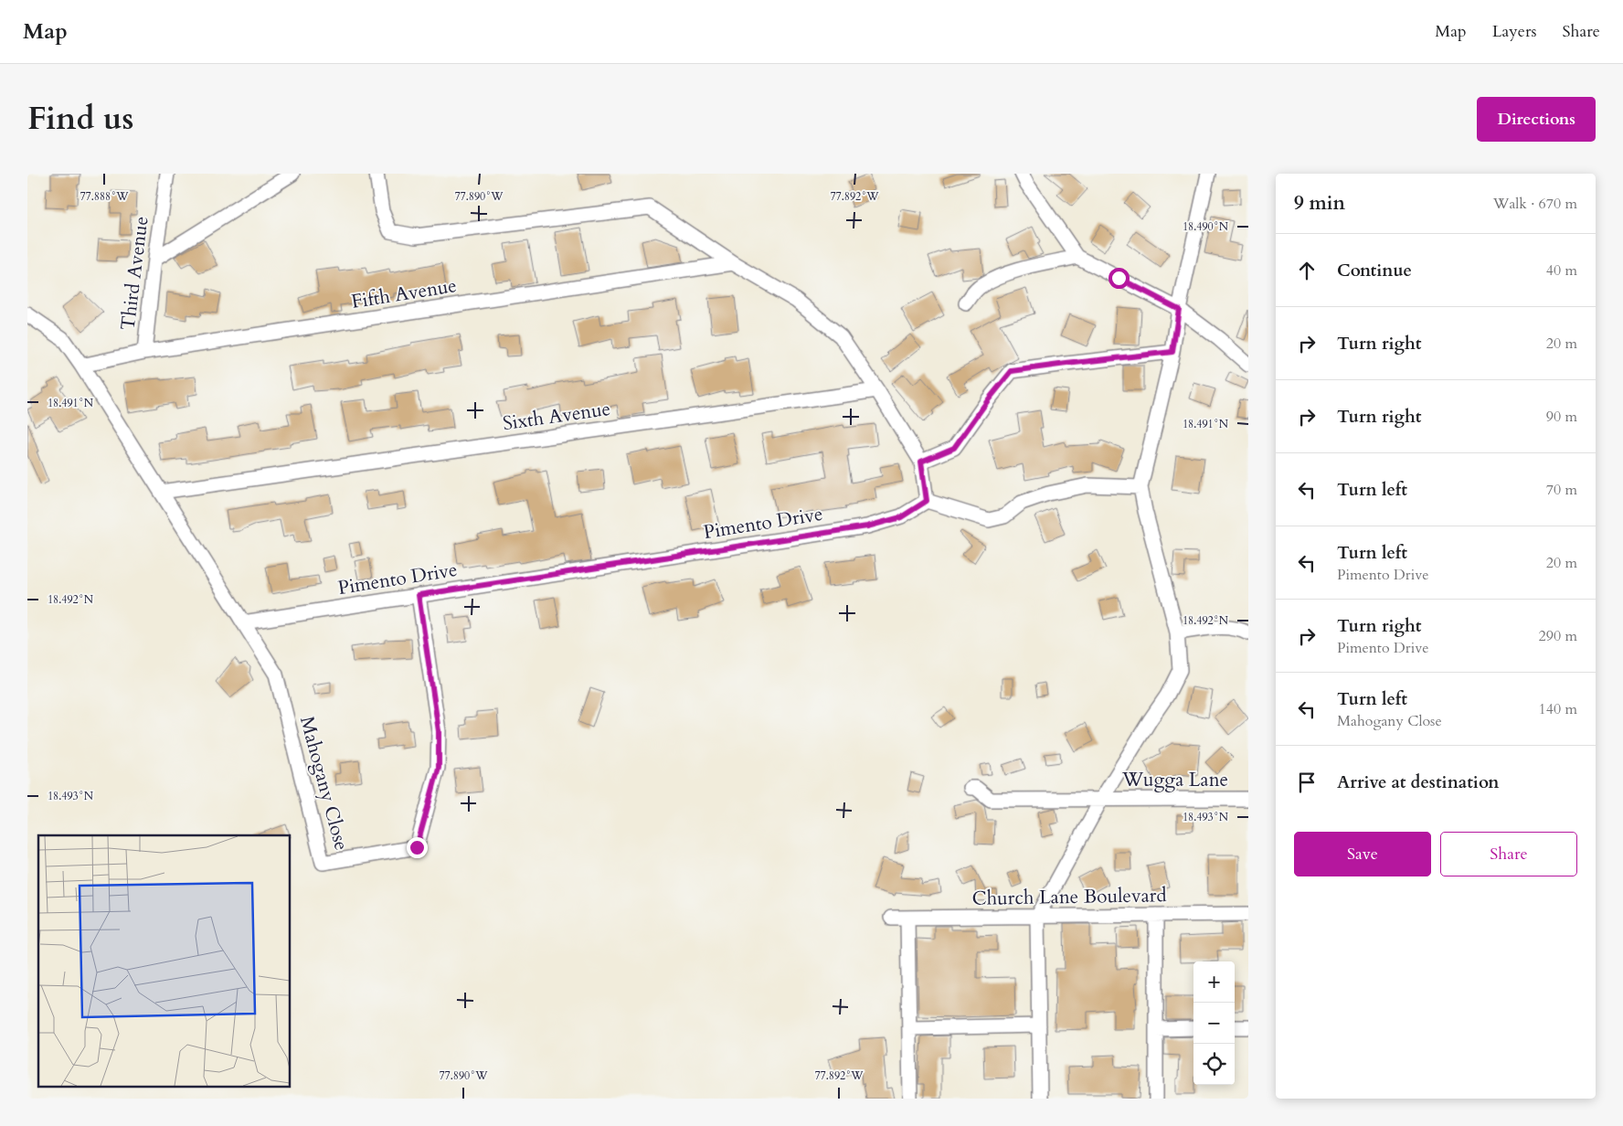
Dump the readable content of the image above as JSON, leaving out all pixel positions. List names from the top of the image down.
{
  "streets": {
    "street": [
      "Third Avenue",
      "Fifth Avenue",
      "Sixth Avenue",
      "Pimento Drive",
      "Wugga Lane",
      "Mahogany Close",
      "Church Lane Boulevard"
    ]
  },
  "crossings": [
    ["Third Avenue", "Fifth Avenue"],
    ["Pimento Drive", "Mahogany Close"]
  ],
  "page": {
    "header": "Map",
    "nav": ["Map", "Layers", "Share"],
    "title": "Find us",
    "buttons": [
      "Directions",
      ["Save", "Share"]
    ],
    "heading": ["9 min", "Walk · 670 m"],
    "list": [
      ["Continue", "40 m"],
      ["Turn right", "20 m"],
      ["Turn right", "90 m"],
      ["Turn left", "70 m"],
      ["Turn left", "Pimento Drive", "20 m"],
      ["Turn right", "Pimento Drive", "290 m"],
      ["Turn left", "Mahogany Close", "140 m"],
      "Arrive at destination"
    ],
    "map_buttons": ["+", "−"]
  },
  "coordinates": [
    "77.888°W",
    "77.890°W",
    "77.892°W",
    "18.490°N",
    "18.491°N",
    "18.492°N",
    "18.493°N"
  ]
}
